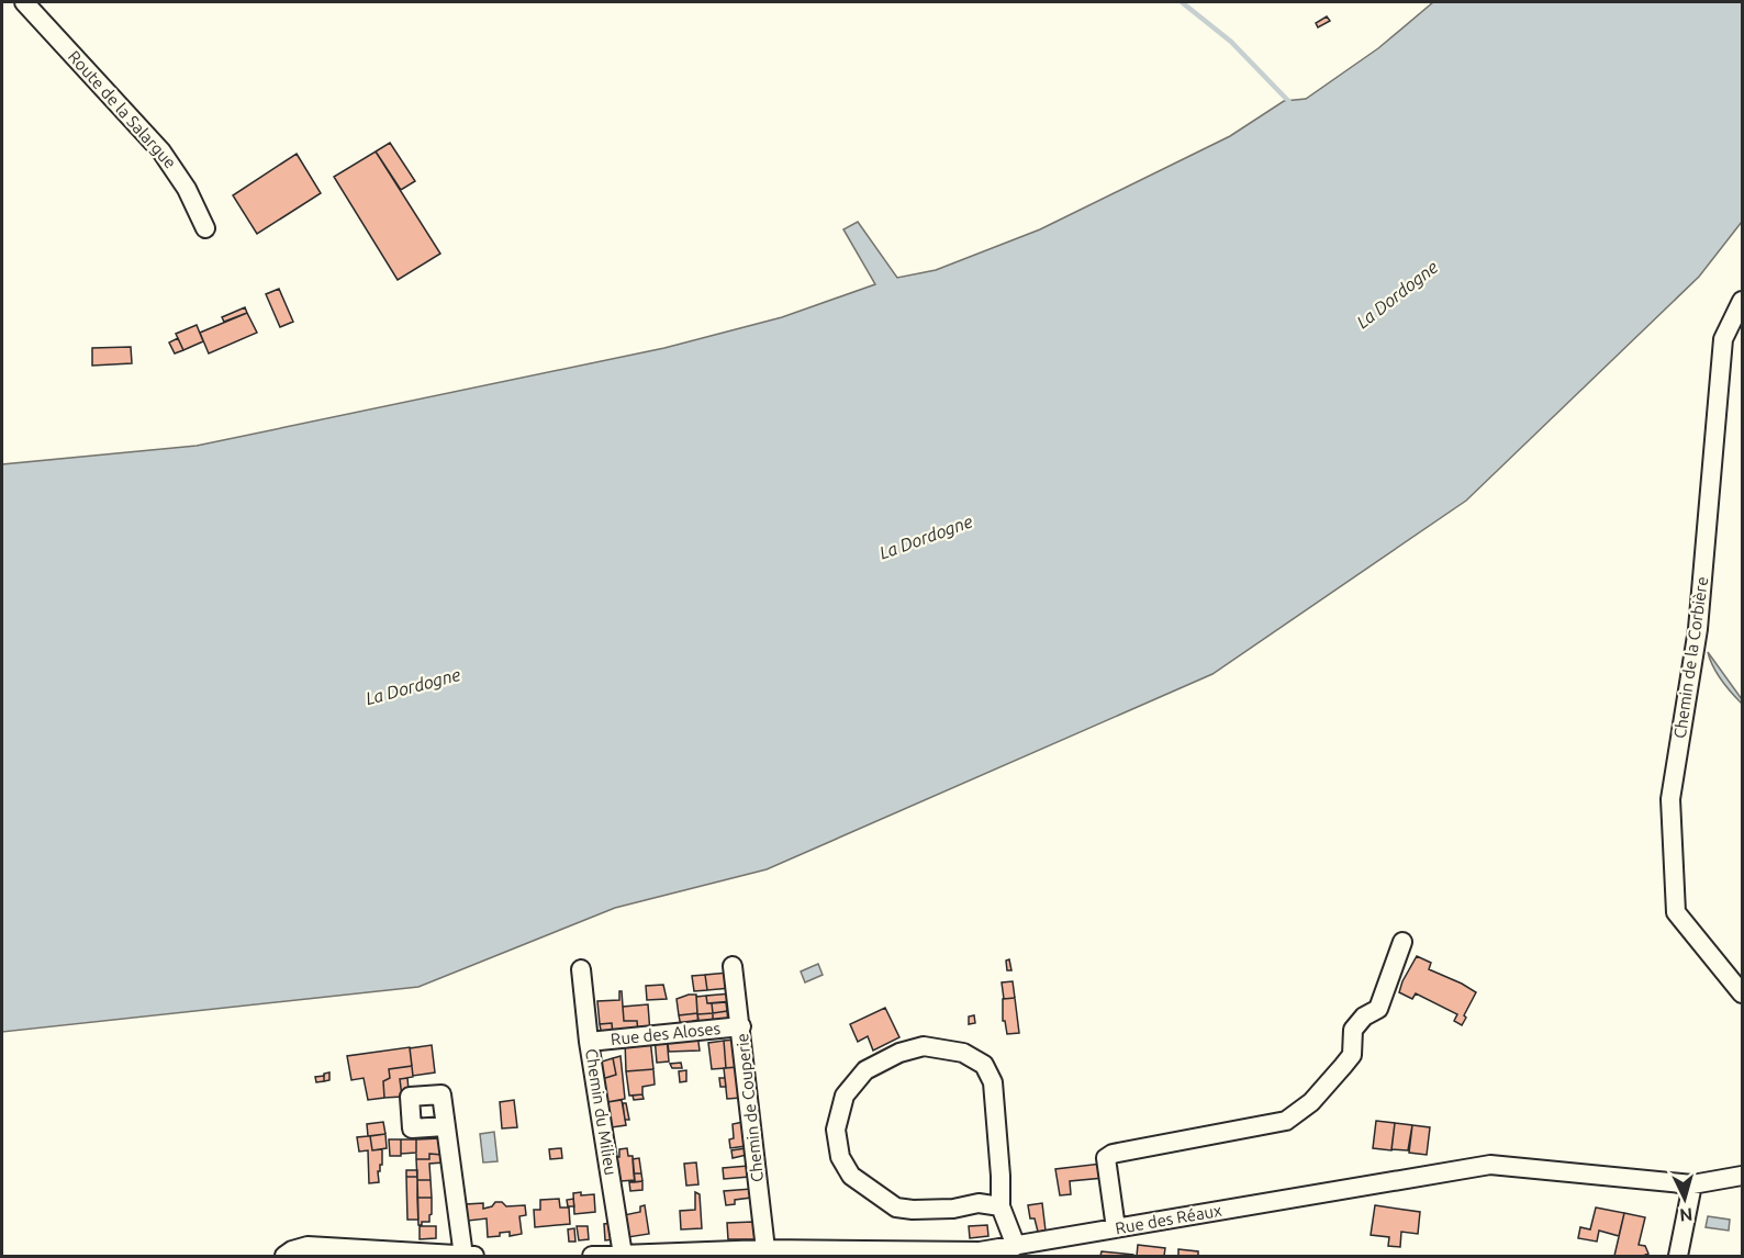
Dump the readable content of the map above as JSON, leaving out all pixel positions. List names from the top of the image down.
{
  "streets": {
    "street": [
      "Route de la Salargue",
      "Chemin de la Corbière",
      "Rue des Aloses",
      "Chemin de Couperie",
      "Chemin du Milieu",
      "Rue des Réaux"
    ]
  },
  "crossings": [
    ["Rue des Aloses", "Chemin de Couperie"],
    ["Rue des Aloses", "Chemin du Milieu"],
    ["Chemin de Couperie", "Rue des Réaux"],
    ["Chemin du Milieu", "Rue des Réaux"]
  ],
  "water": ["La Dordogne"],
  "north": "bottom"
}
